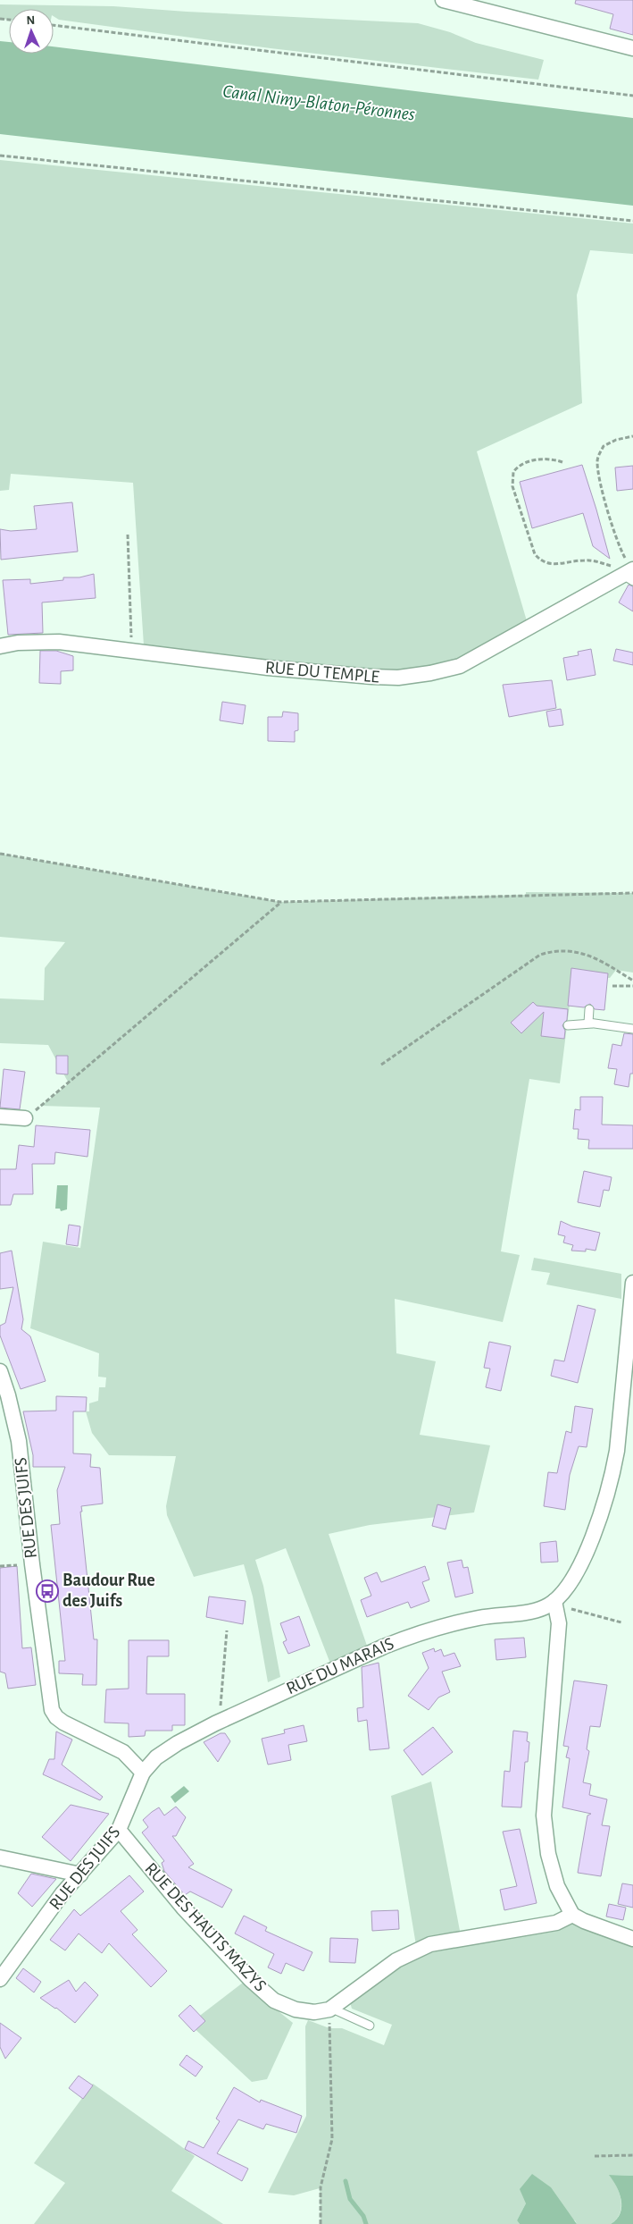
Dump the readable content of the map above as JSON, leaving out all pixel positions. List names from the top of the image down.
{
  "streets": {
    "street": [
      "RUE DU TEMPLE",
      "RUE DES JUIFS",
      "RUE DU MARAIS",
      "RUE DES HAUTS MAZYS"
    ]
  },
  "crossings": [
    ["RUE DES JUIFS", "RUE DU MARAIS"],
    ["RUE DES JUIFS", "RUE DES HAUTS MAZYS"]
  ],
  "water": ["Canal Nimy-Blaton-Péronnes"],
  "places": {
    "bus stop": ["Baudour Rue des Juifs"]
  },
  "north": "top"
}
